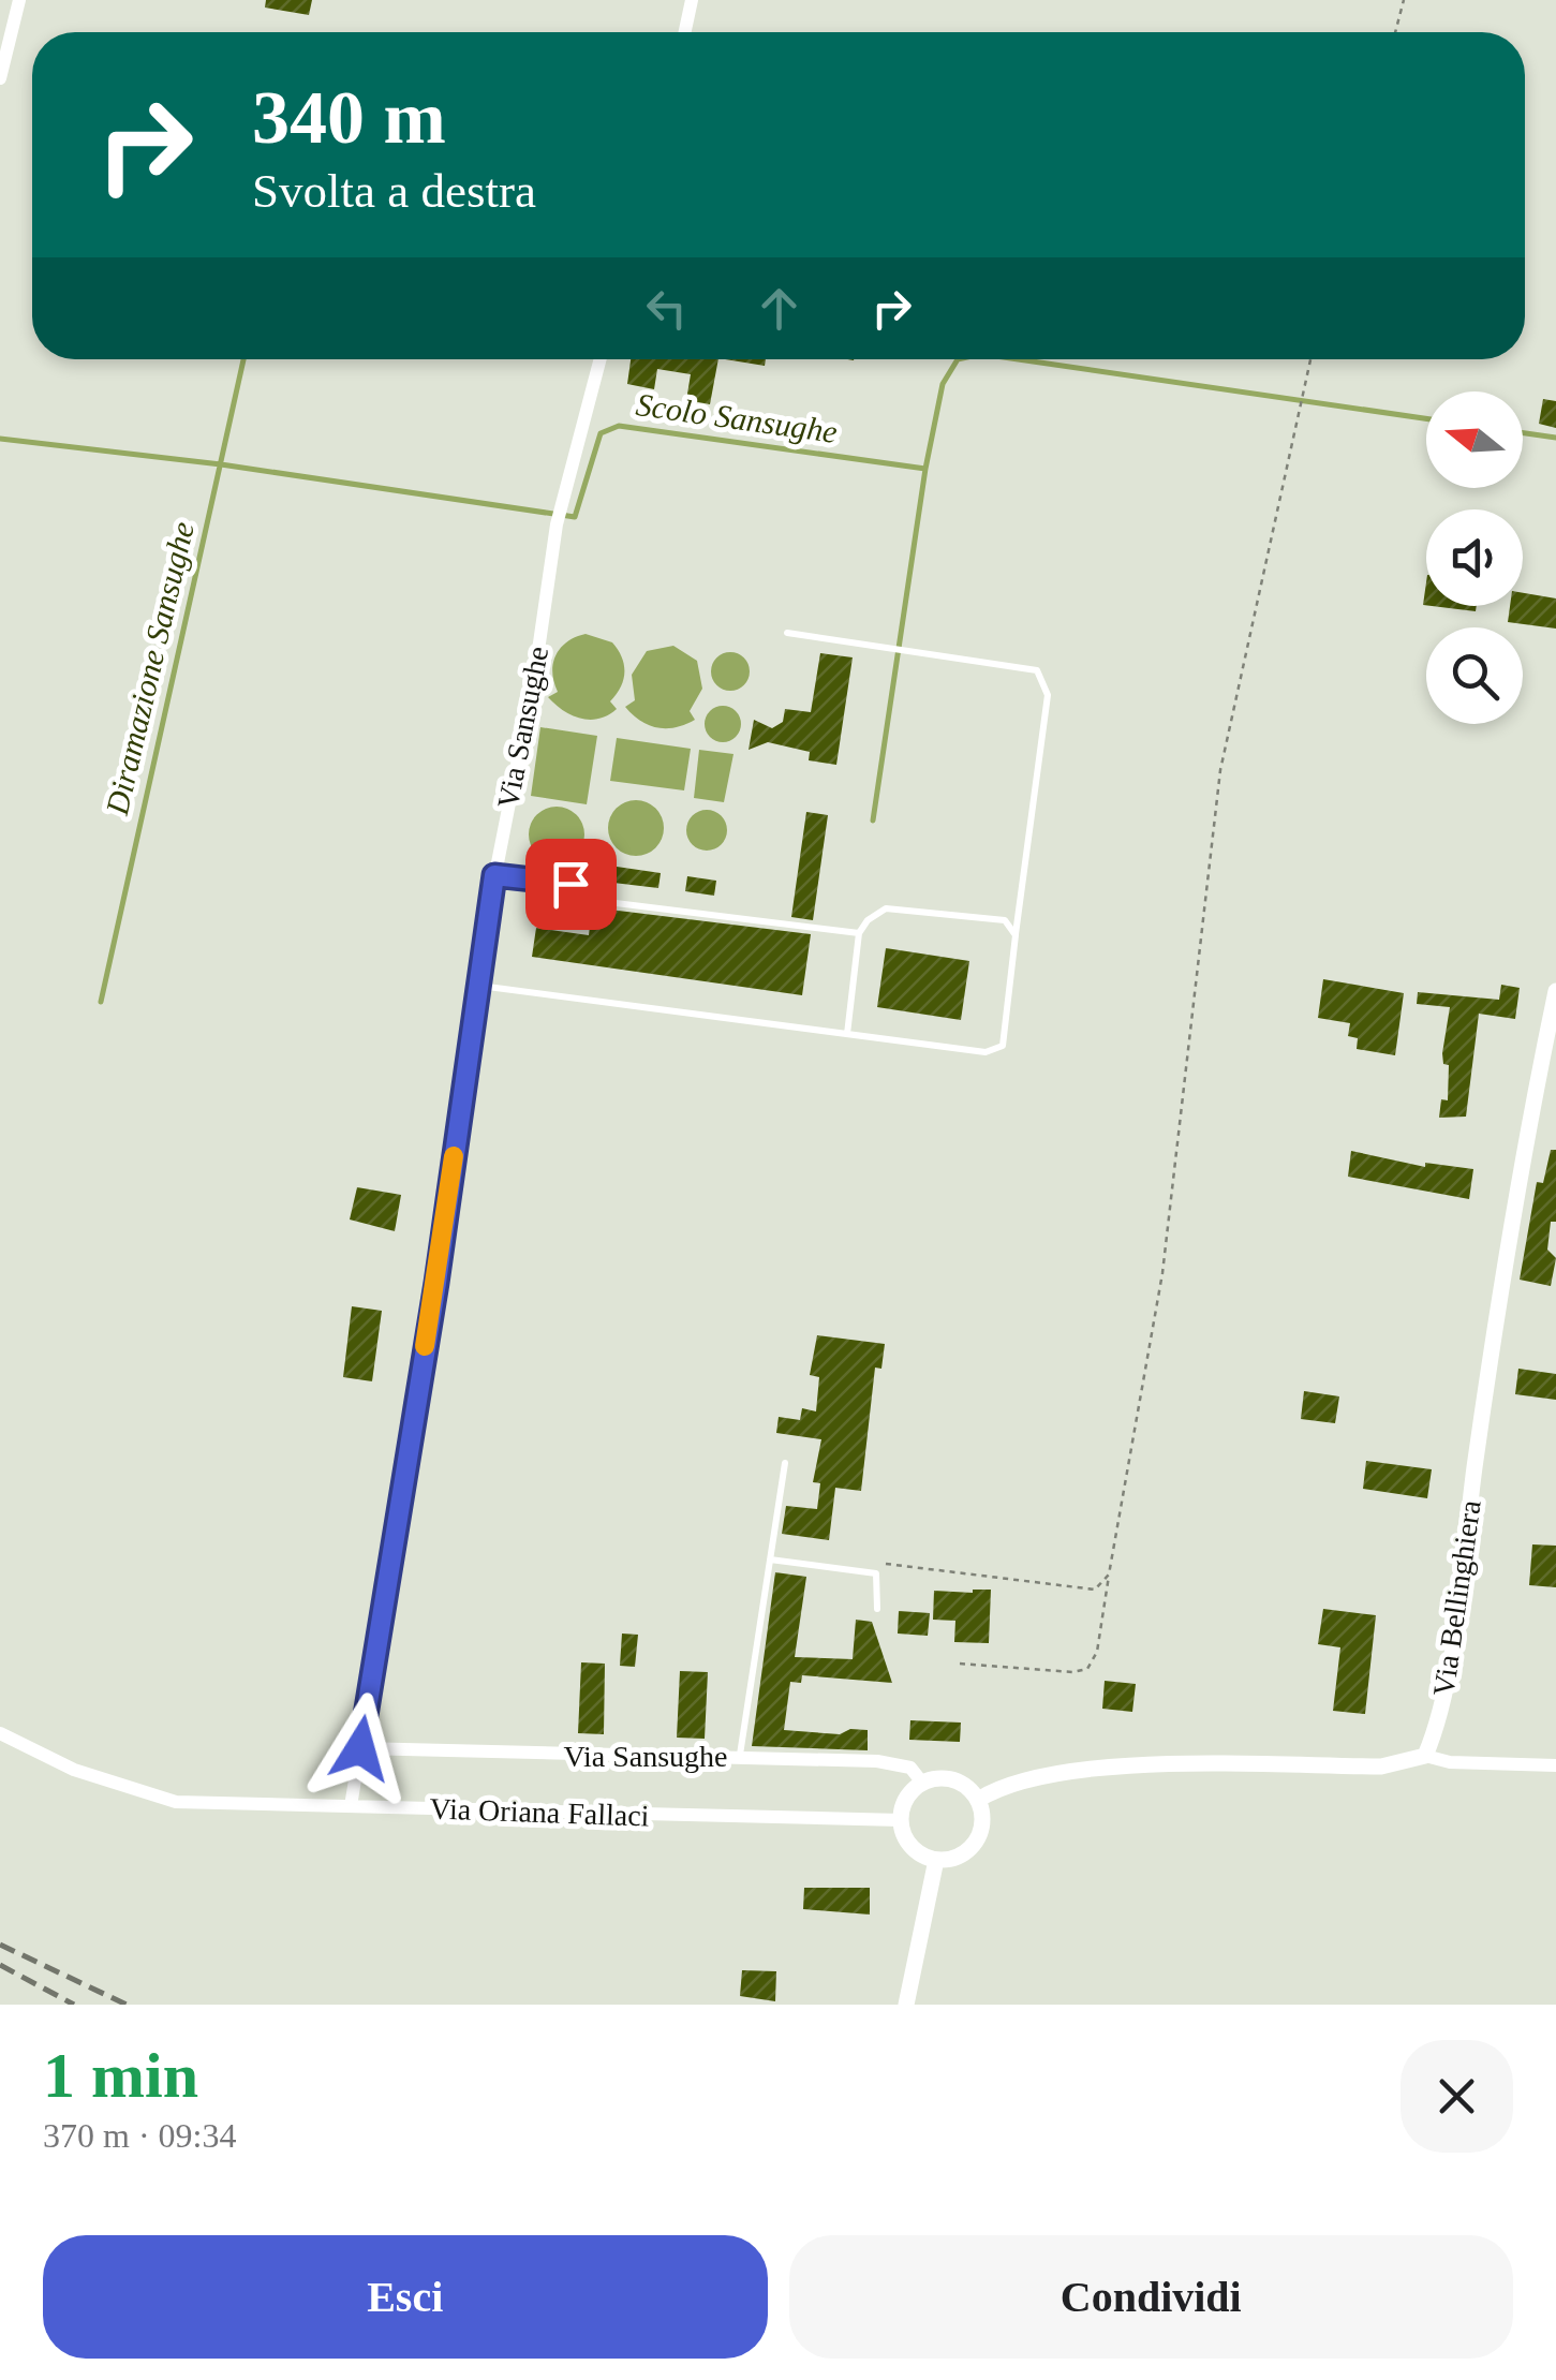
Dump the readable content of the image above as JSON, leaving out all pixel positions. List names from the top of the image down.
{
  "streets": {
    "street": ["Via Sansughe", "Via Bellinghiera", "Via Oriana Fallaci"]
  },
  "crossings": [
    ["Via Sansughe", "Via Oriana Fallaci"]
  ],
  "water": ["Scolo Sansughe", "Diramazione Sansughe"],
  "north": "left",
  "page": {
    "turn": ["340 m", "Svolta a destra"],
    "heading": ["1 min", "370 m · 09:34"],
    "buttons": ["Esci", "Condividi"]
  }
}
